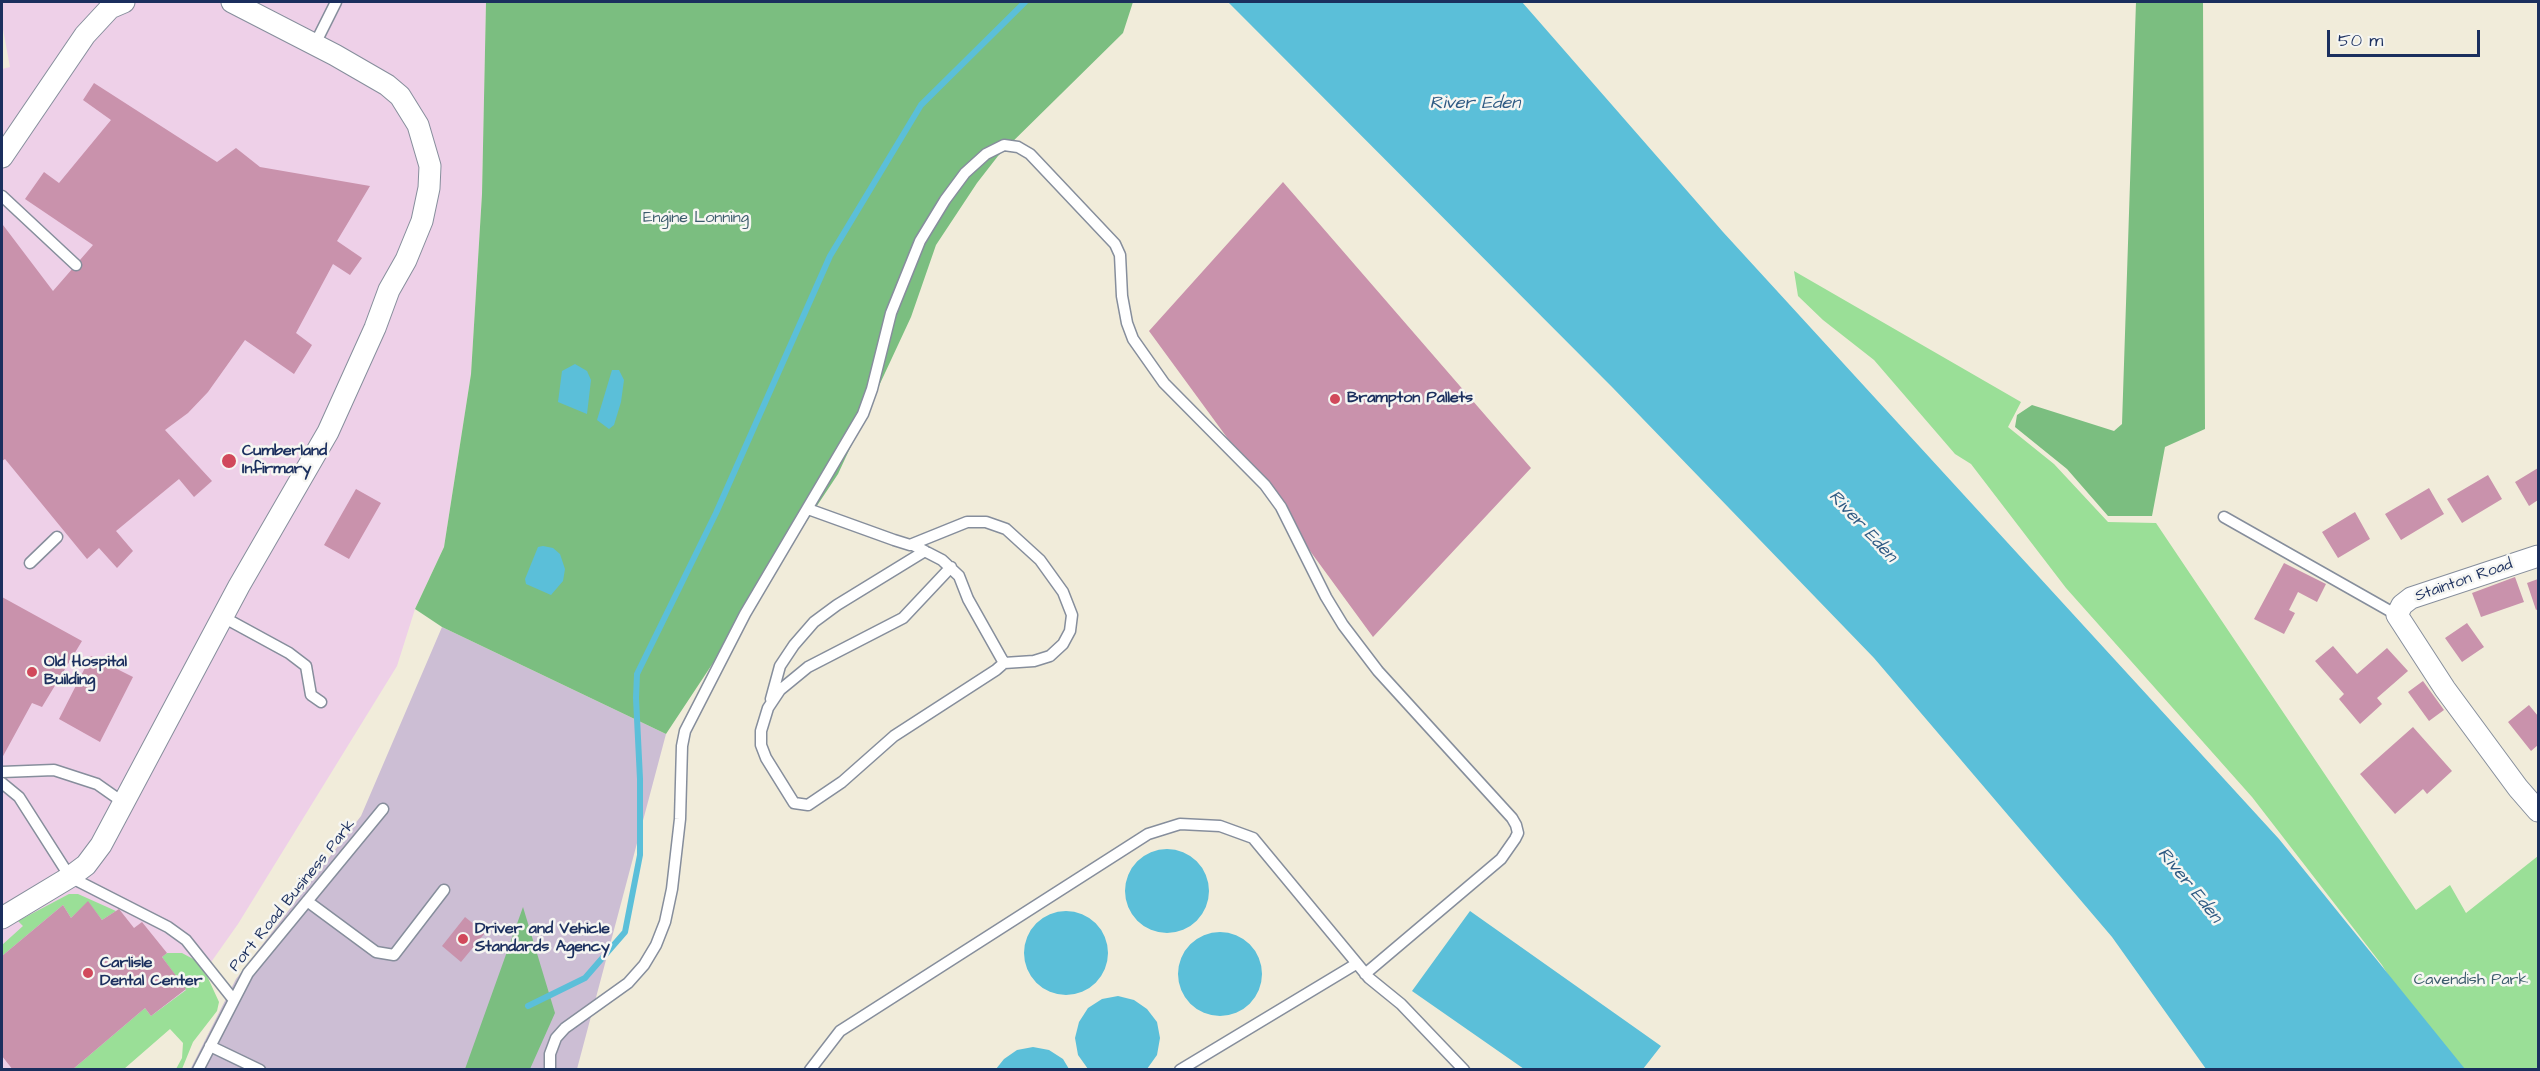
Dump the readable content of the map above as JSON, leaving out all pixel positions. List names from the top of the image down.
{
  "streets": {
    "street": ["Stainton Road"],
    "lane": ["Port Road Business Park"]
  },
  "water": ["River Eden"],
  "parks": ["Engine Lonning", "Cavendish Park"],
  "places": [
    "Brampton Pallets",
    "Cumberland Infirmary",
    "Old Hospital Building",
    "Driver and Vehicle Standards Agency",
    "Carlisle Dental Center"
  ],
  "scale_bar": "50 m"
}
